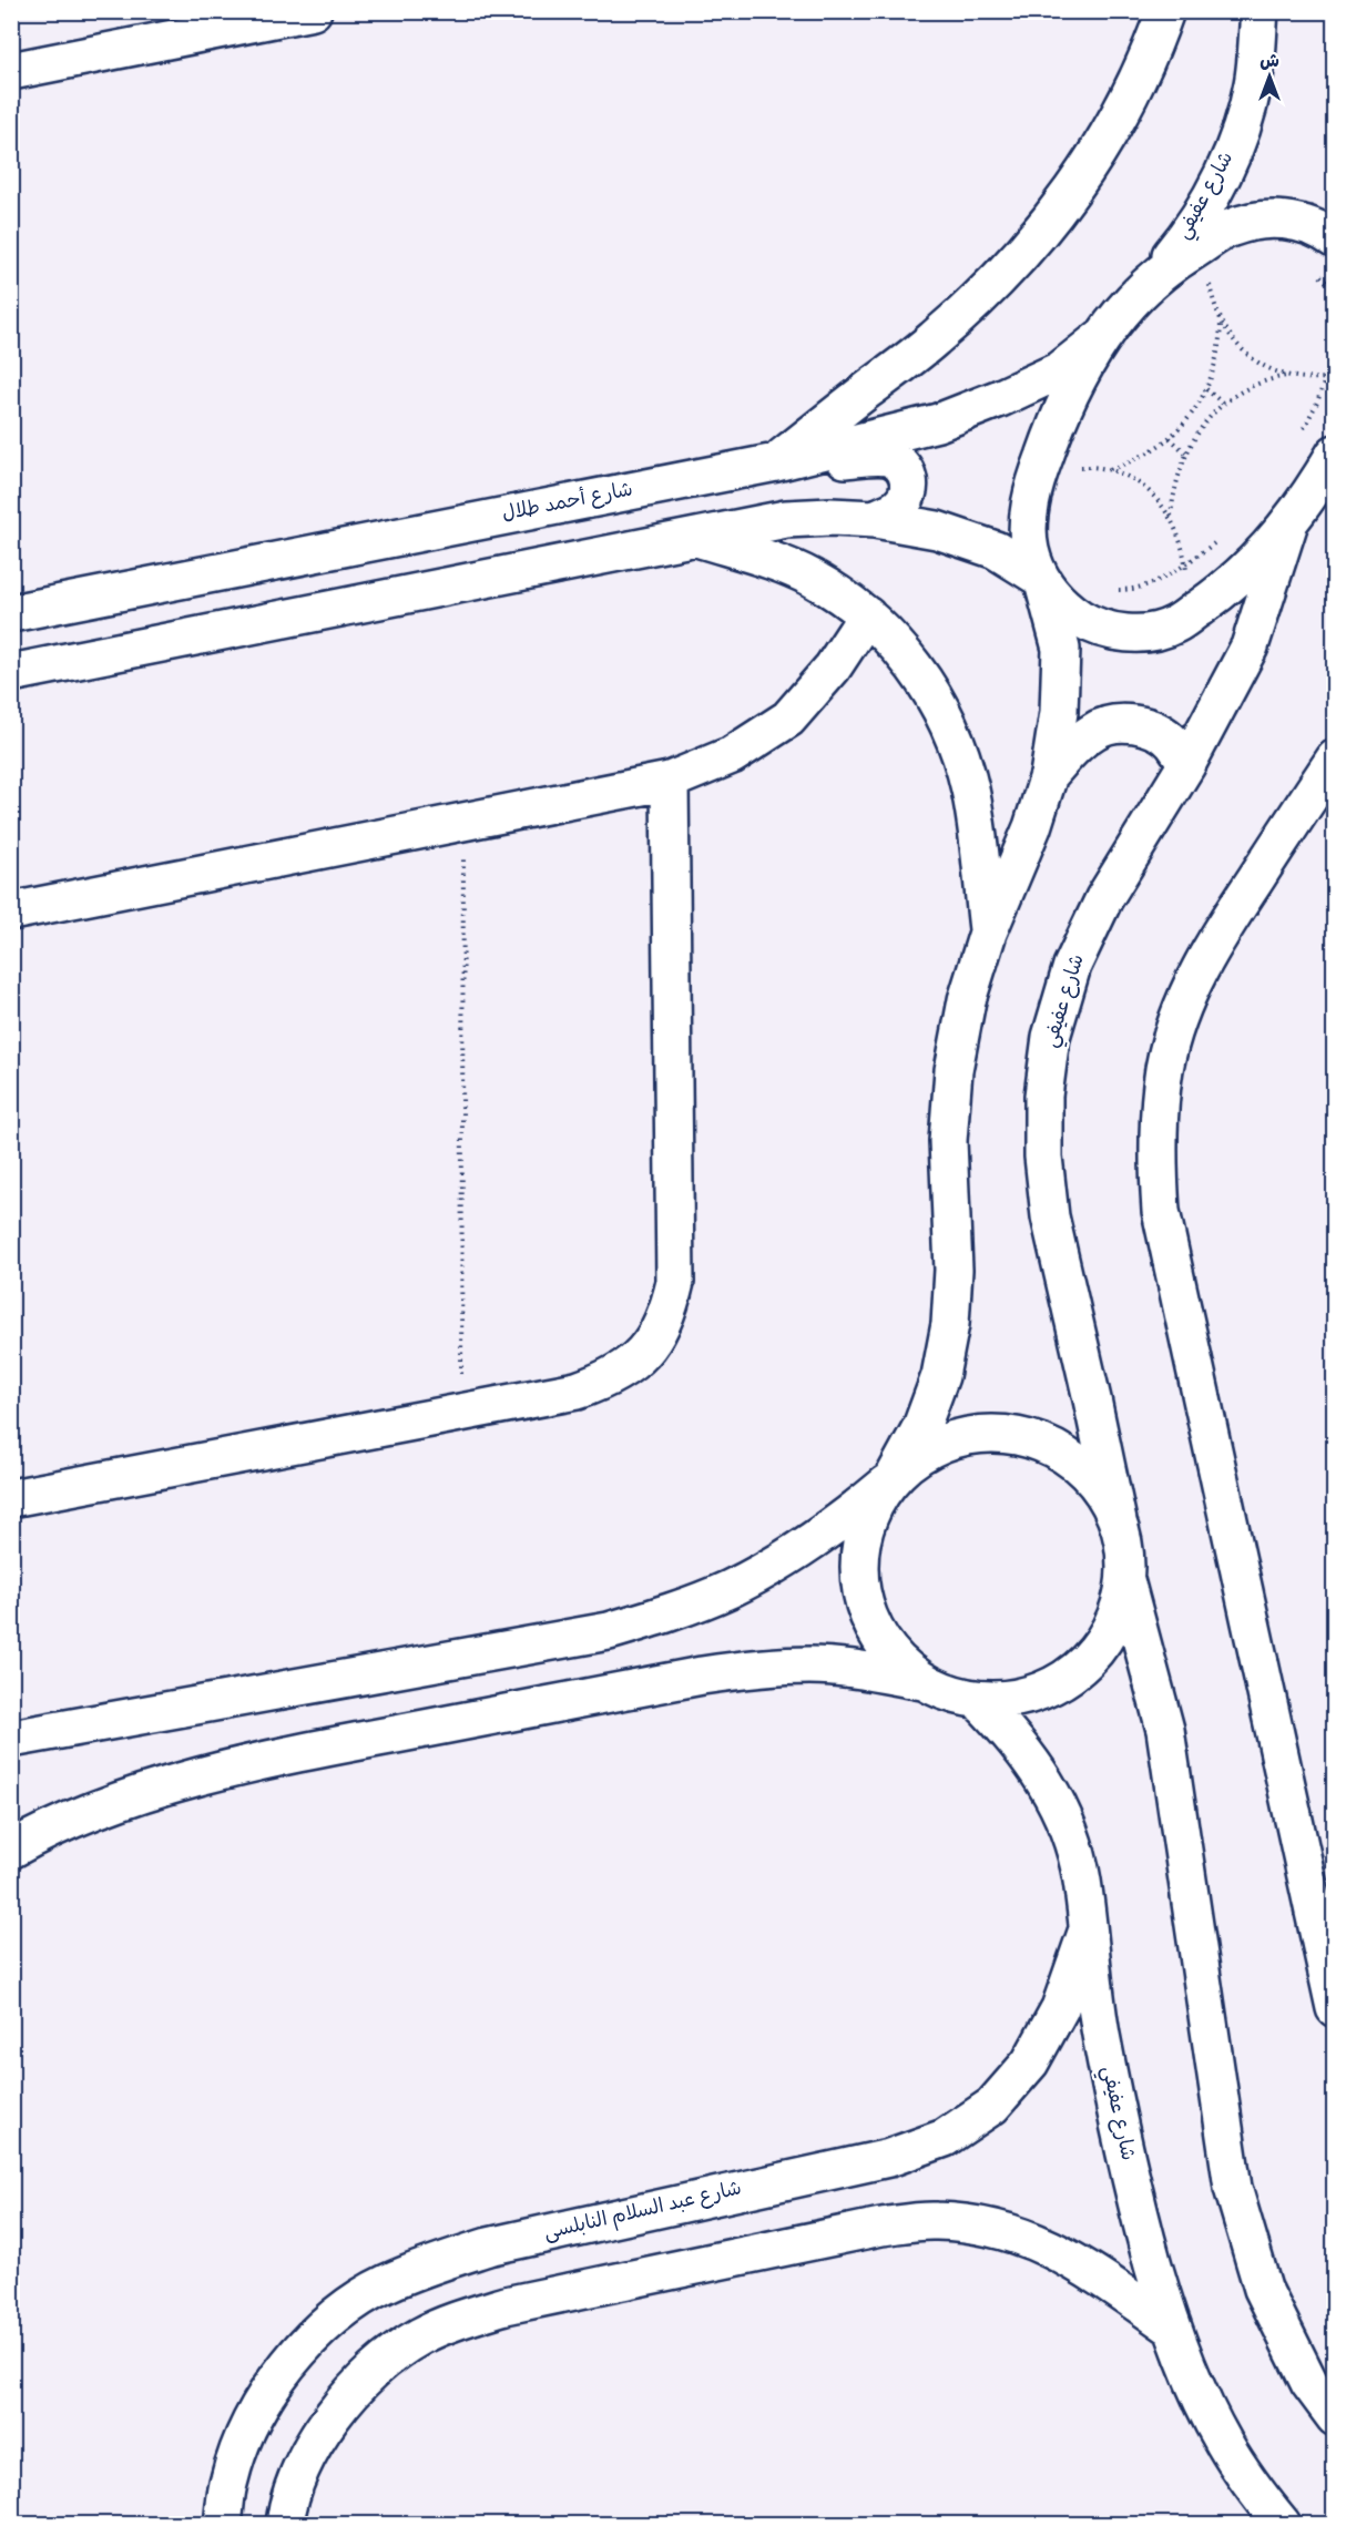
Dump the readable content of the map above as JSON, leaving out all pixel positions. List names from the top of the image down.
{
  "streets": {
    "street": ["شارع عفيفي", "شارع أحمد طلال", "شارع عبد السلام النابلسى"]
  },
  "crossings": [
    ["شارع عفيفي", "شارع عبد السلام النابلسى"]
  ],
  "north": "top"
}
